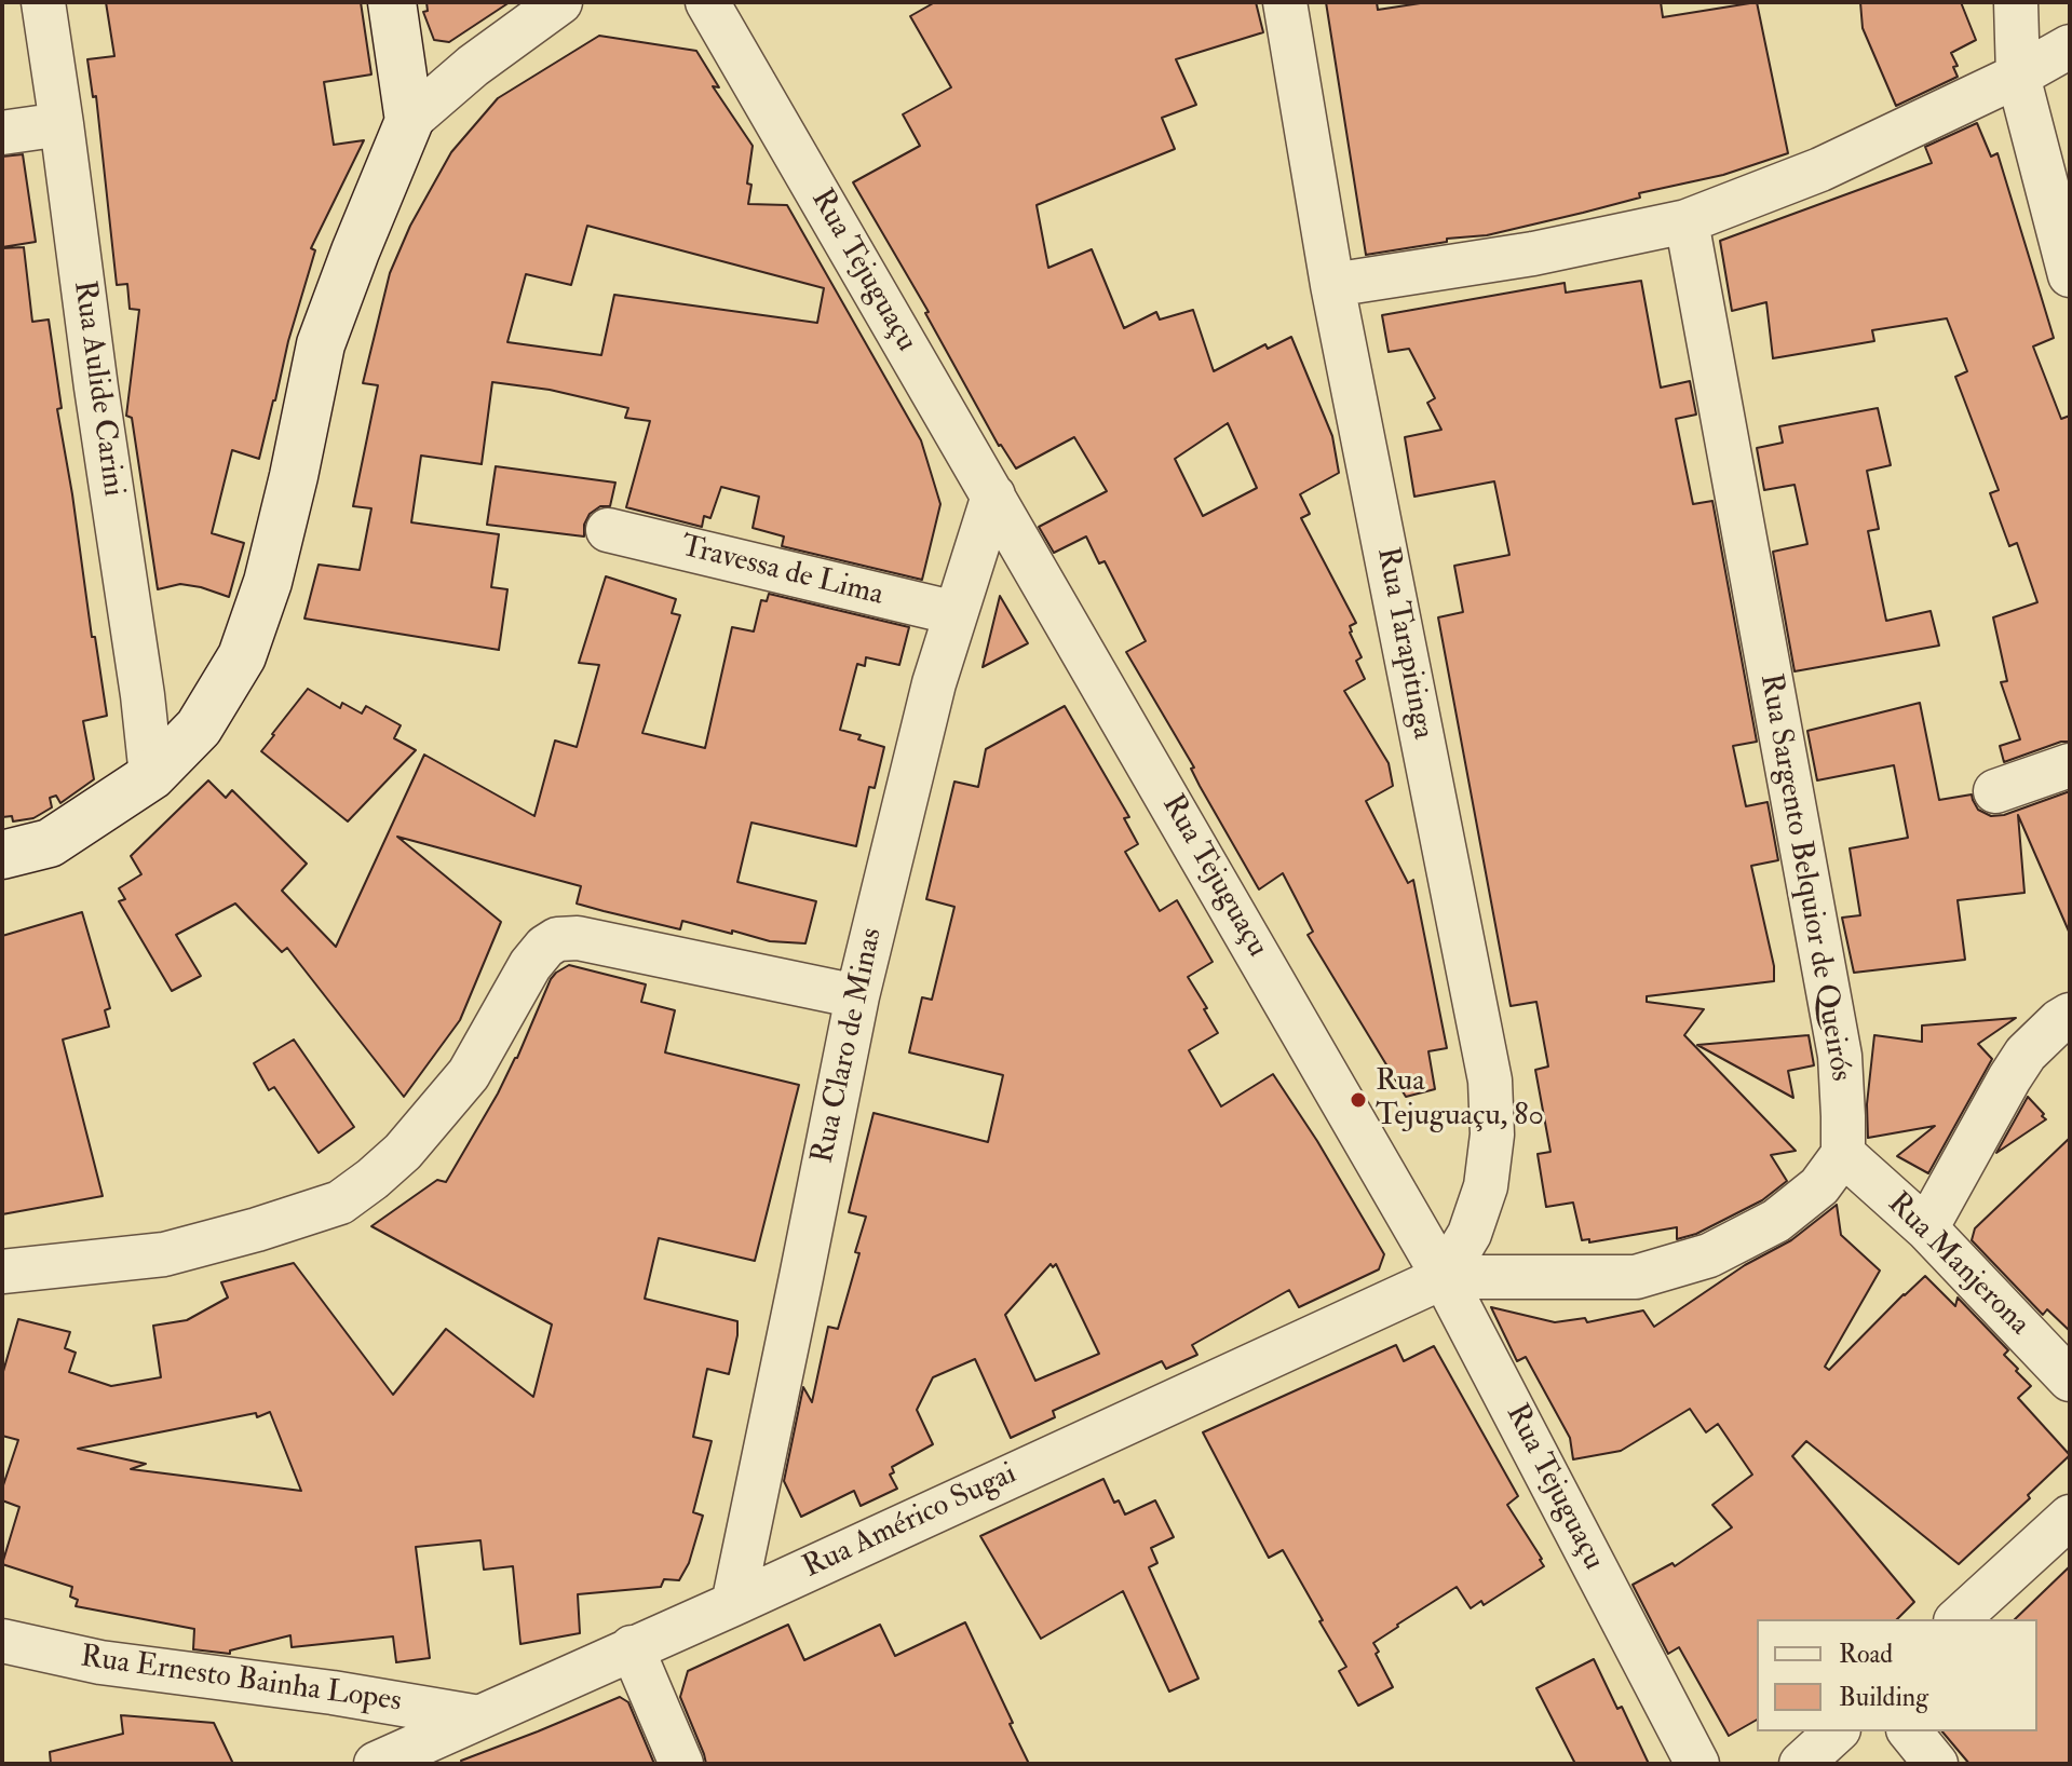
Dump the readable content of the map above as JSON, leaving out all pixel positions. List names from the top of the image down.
{
  "streets": {
    "street": [
      "Rua Tejuguaçu",
      "Rua Aulide Carini",
      "Travessa de Lima",
      "Rua Tarapitinga",
      "Rua Sargento Belquior de Queirós",
      "Rua Claro de Minas",
      "Rua Manjerona",
      "Rua Américo Sugai",
      "Rua Ernesto Bainha Lopes"
    ]
  },
  "crossings": [
    ["Rua Tejuguaçu", "Rua Tarapitinga"],
    ["Rua Tejuguaçu", "Rua Claro de Minas"],
    ["Rua Tejuguaçu", "Rua Américo Sugai"],
    ["Travessa de Lima", "Rua Claro de Minas"],
    ["Rua Tarapitinga", "Rua Américo Sugai"],
    ["Rua Sargento Belquior de Queirós", "Rua Manjerona"],
    ["Rua Claro de Minas", "Rua Américo Sugai"],
    ["Rua Américo Sugai", "Rua Ernesto Bainha Lopes"]
  ],
  "places": ["Rua Tejuguaçu, 80"],
  "legend": ["Road", "Building"]
}
